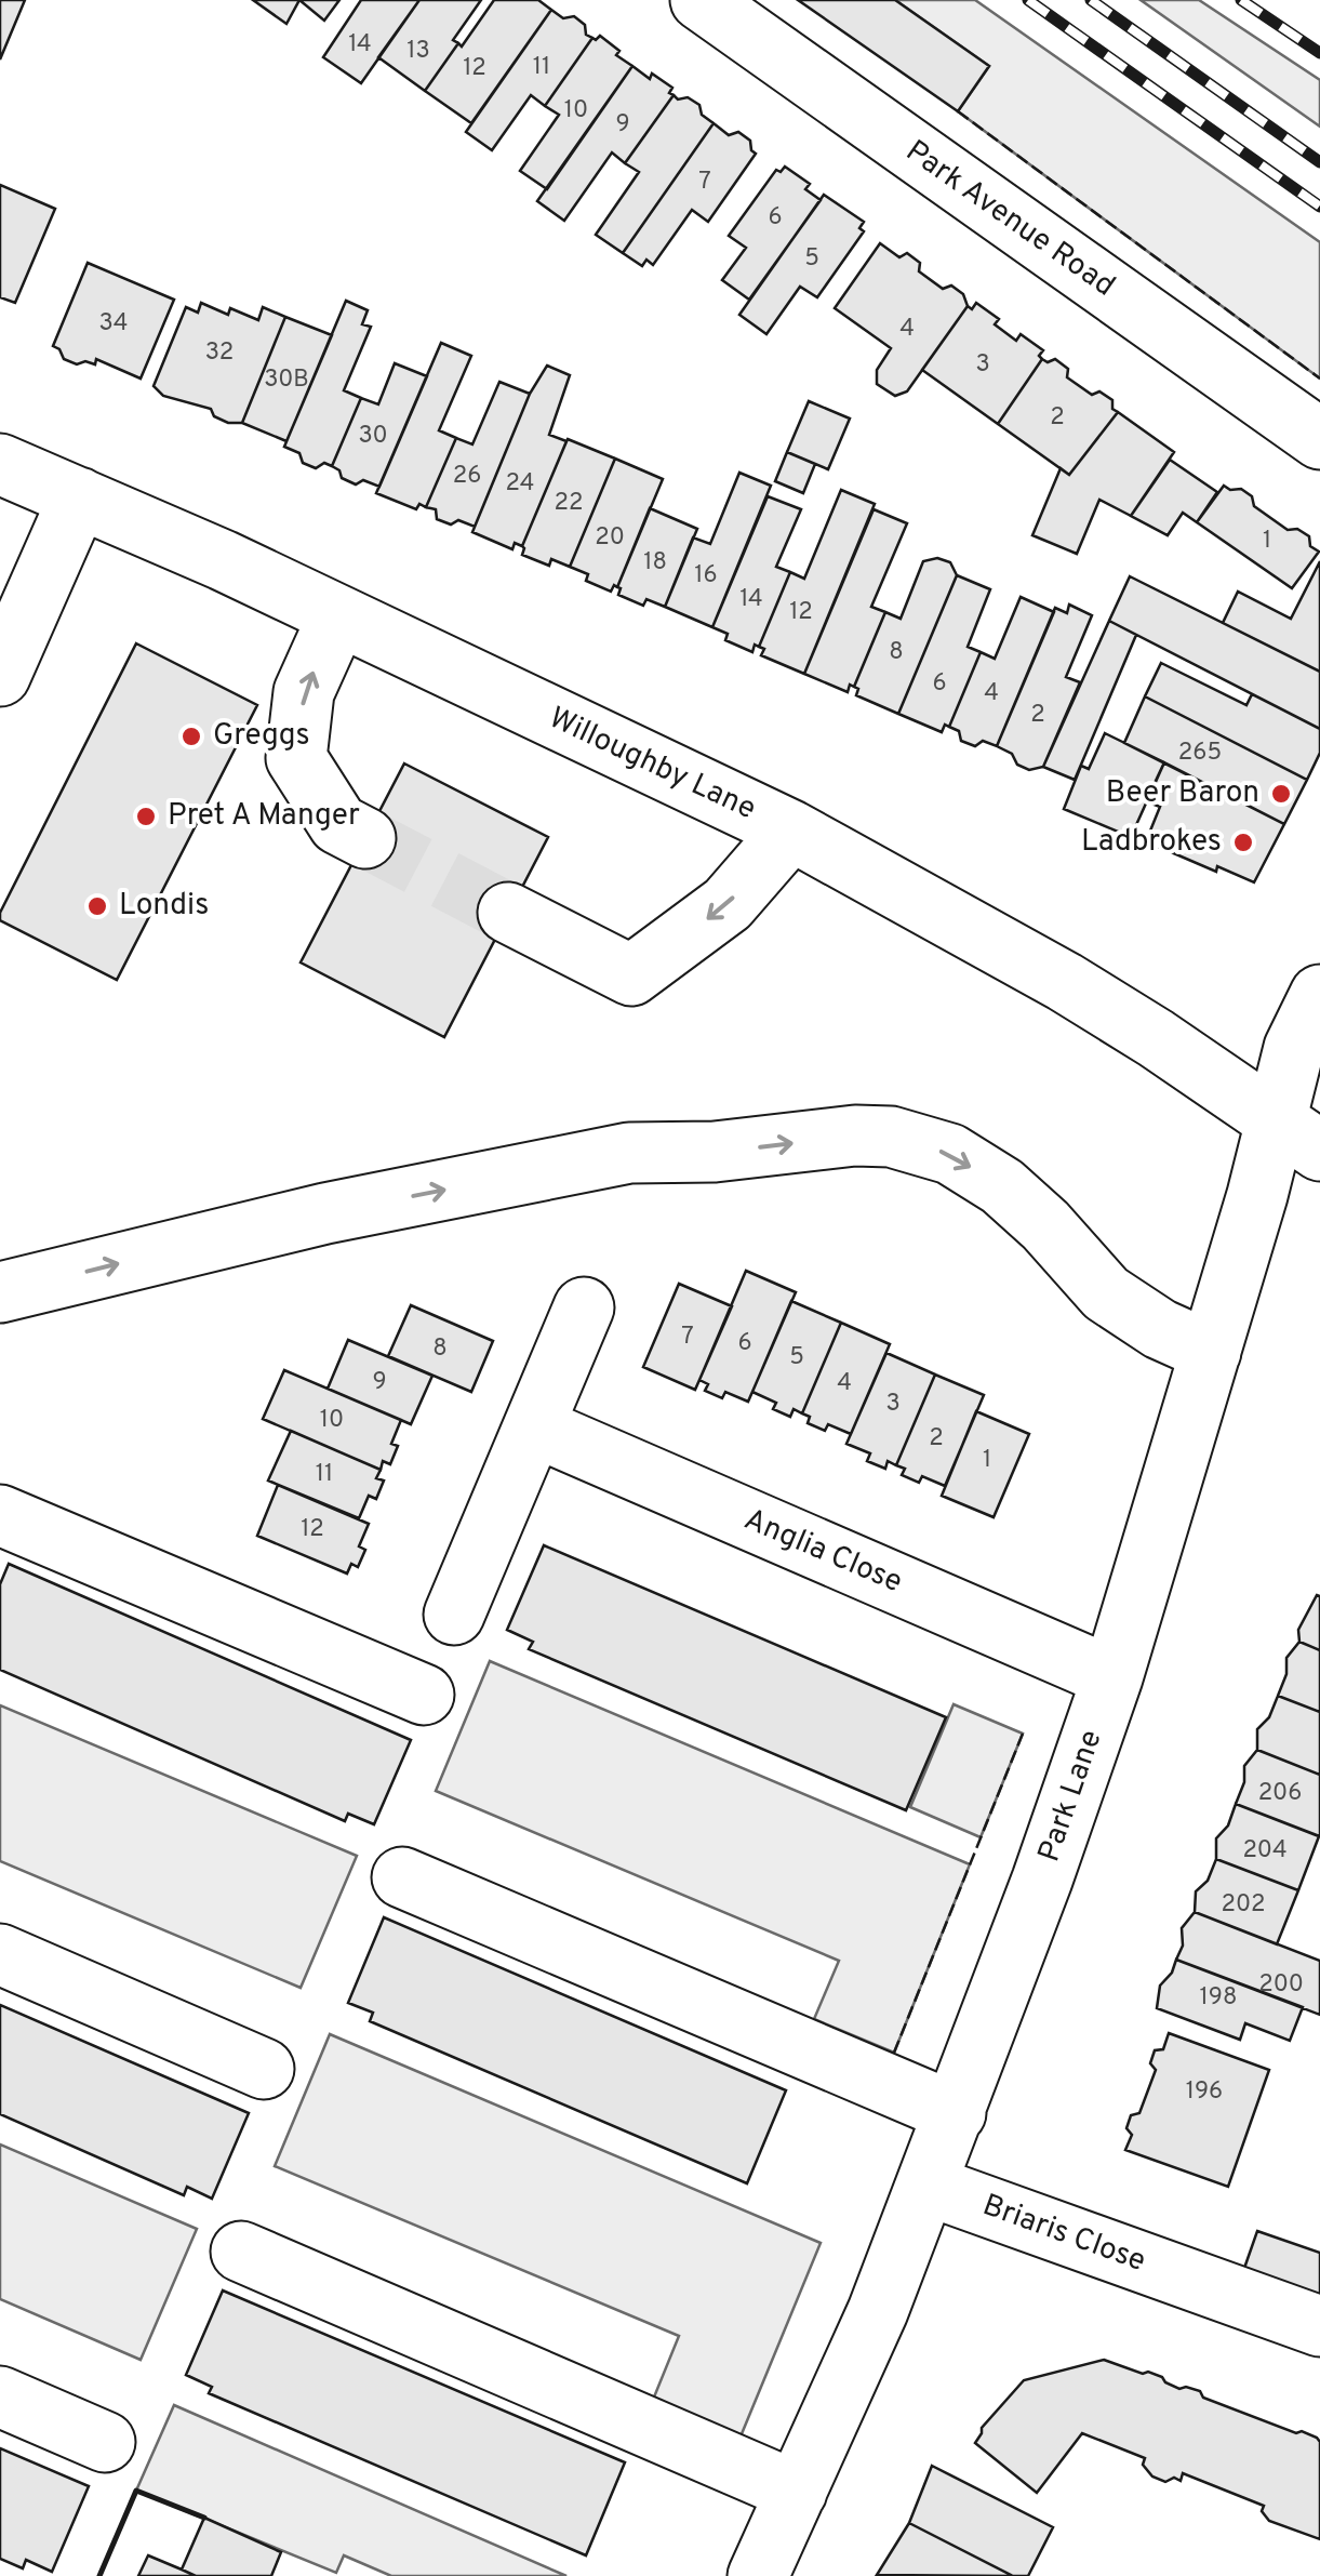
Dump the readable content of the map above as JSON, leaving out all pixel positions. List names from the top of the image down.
{
  "streets": {
    "street": [
      "Park Avenue Road",
      "Willoughby Lane",
      "Anglia Close",
      "Park Lane",
      "Briaris Close"
    ]
  },
  "crossings": [
    ["Willoughby Lane", "Park Lane"],
    ["Anglia Close", "Park Lane"],
    ["Park Lane", "Briaris Close"]
  ],
  "places": [
    "Greggs",
    "Beer Baron",
    "Pret A Manger",
    "Ladbrokes",
    "Londis"
  ],
  "house_numbers": [
    "14",
    "13",
    "11",
    "12",
    "10",
    "9",
    "7",
    "6",
    "5",
    "34",
    "4",
    "32",
    "3",
    "30B",
    "2",
    "30",
    "26",
    "24",
    "22",
    "20",
    "1",
    "18",
    "16",
    "14",
    "12",
    "8",
    "6",
    "4",
    "2",
    "265",
    "7",
    "6",
    "8",
    "5",
    "9",
    "4",
    "3",
    "10",
    "2",
    "1",
    "11",
    "12",
    "206",
    "204",
    "202",
    "200",
    "198",
    "196"
  ]
}
